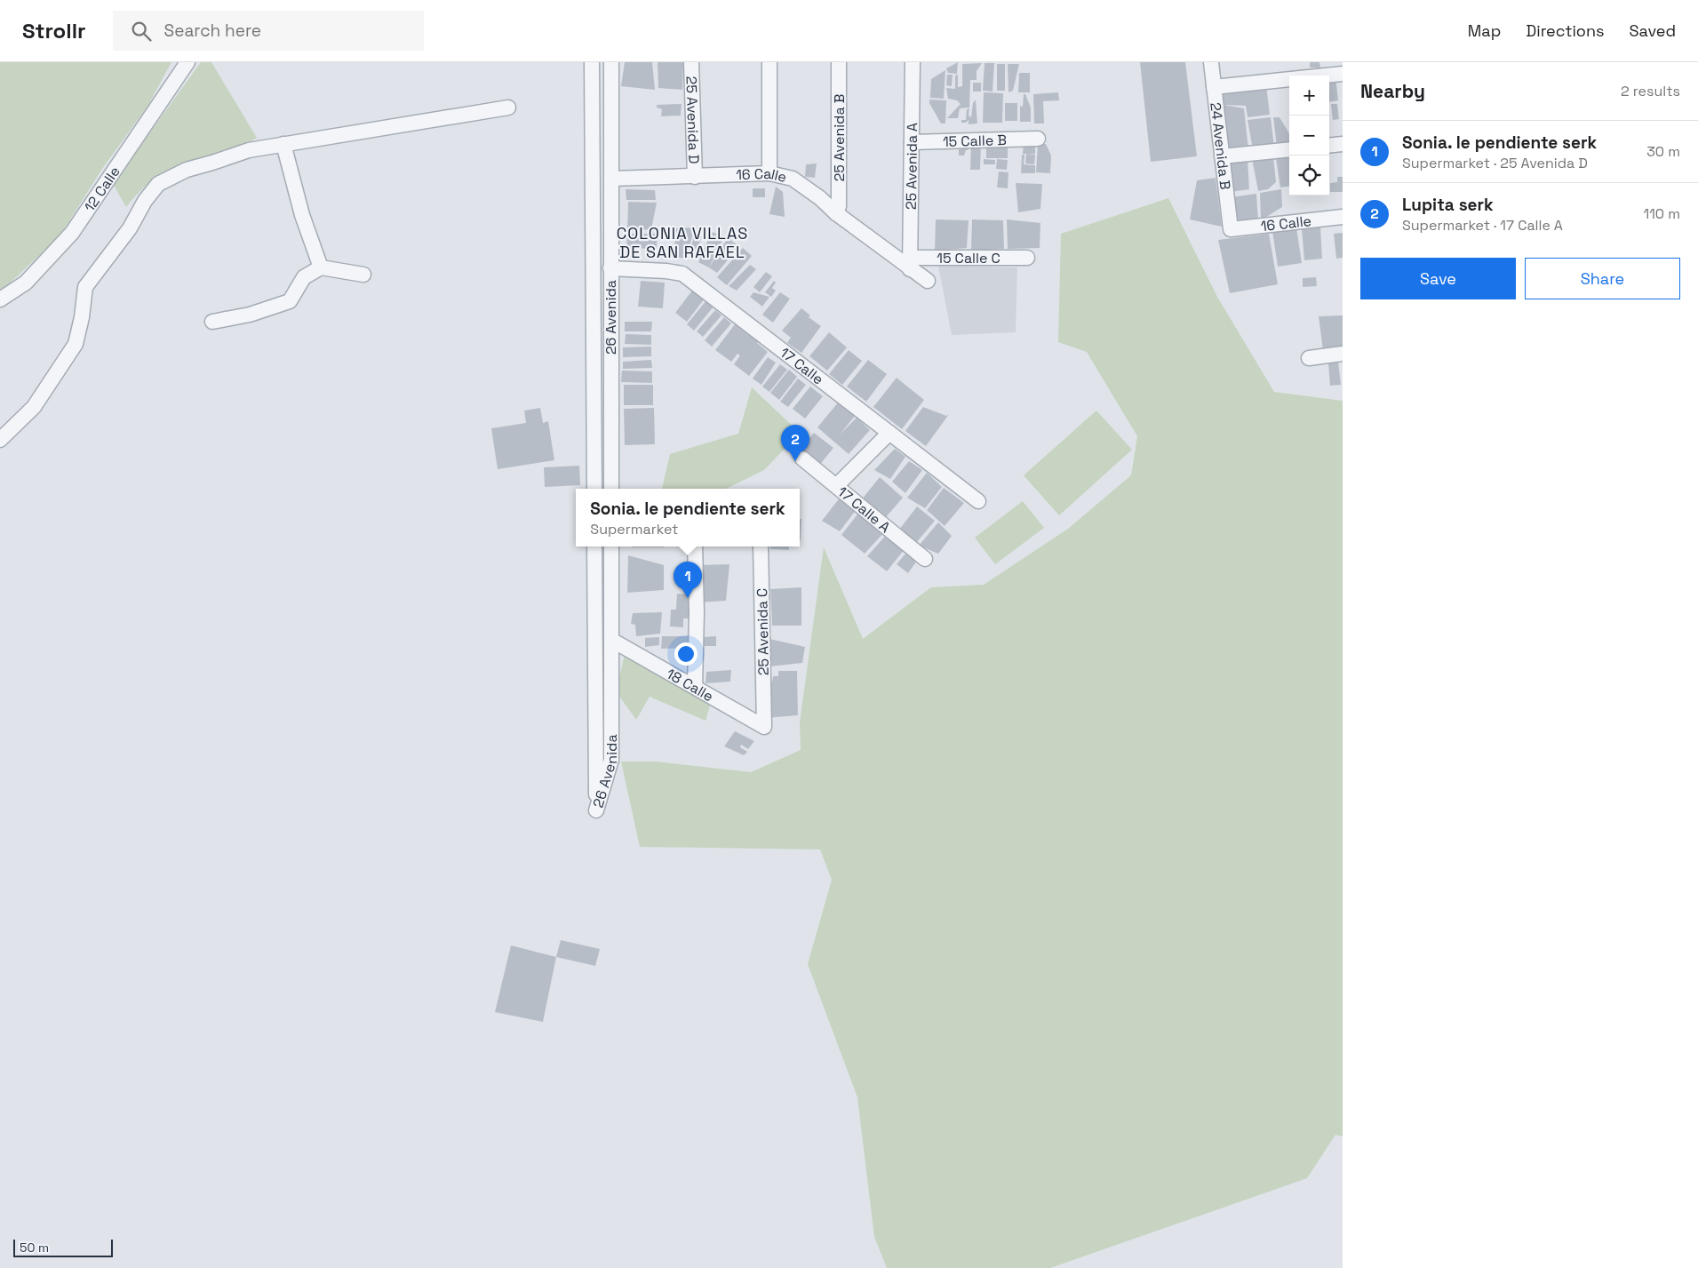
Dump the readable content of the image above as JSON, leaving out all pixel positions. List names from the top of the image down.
{
  "streets": {
    "street": [
      "25 Avenida D",
      "25 Avenida B",
      "15 Calle B",
      "24 Avenida B",
      "25 Avenida A",
      "16 Calle",
      "12 Calle",
      "15 Calle C",
      "26 Avenida",
      "17 Calle",
      "17 Calle A",
      "25 Avenida C",
      "18 Calle"
    ]
  },
  "crossings": [
    ["25 Avenida D", "16 Calle"],
    ["25 Avenida B", "16 Calle"],
    ["15 Calle B", "25 Avenida A"],
    ["24 Avenida B", "16 Calle"],
    ["25 Avenida A", "16 Calle"],
    ["25 Avenida A", "15 Calle C"],
    ["16 Calle", "15 Calle C"],
    ["16 Calle", "26 Avenida"],
    ["26 Avenida", "17 Calle"],
    ["26 Avenida", "18 Calle"],
    ["25 Avenida C", "18 Calle"]
  ],
  "districts": ["COLONIA VILLAS DE SAN RAFAEL"],
  "scale_bar": "50 m",
  "page": {
    "header": "Strollr",
    "search": "Search here",
    "nav": ["Map", "Directions", "Saved"],
    "heading": ["Nearby", "2 results"],
    "map_buttons": ["+", "−"],
    "list": [
      {
        "mark": "1",
        "name": "Sonia. le pendiente serk",
        "note": "Supermarket · 25 Avenida D",
        "value": "30 m"
      },
      {
        "mark": "2",
        "name": "Lupita serk",
        "note": "Supermarket · 17 Calle A",
        "value": "110 m"
      }
    ],
    "buttons": ["Save", "Share"],
    "pins": ["2", "1"],
    "popup": ["Sonia. le pendiente serk", "Supermarket"],
    "scale": "50 m"
  }
}
